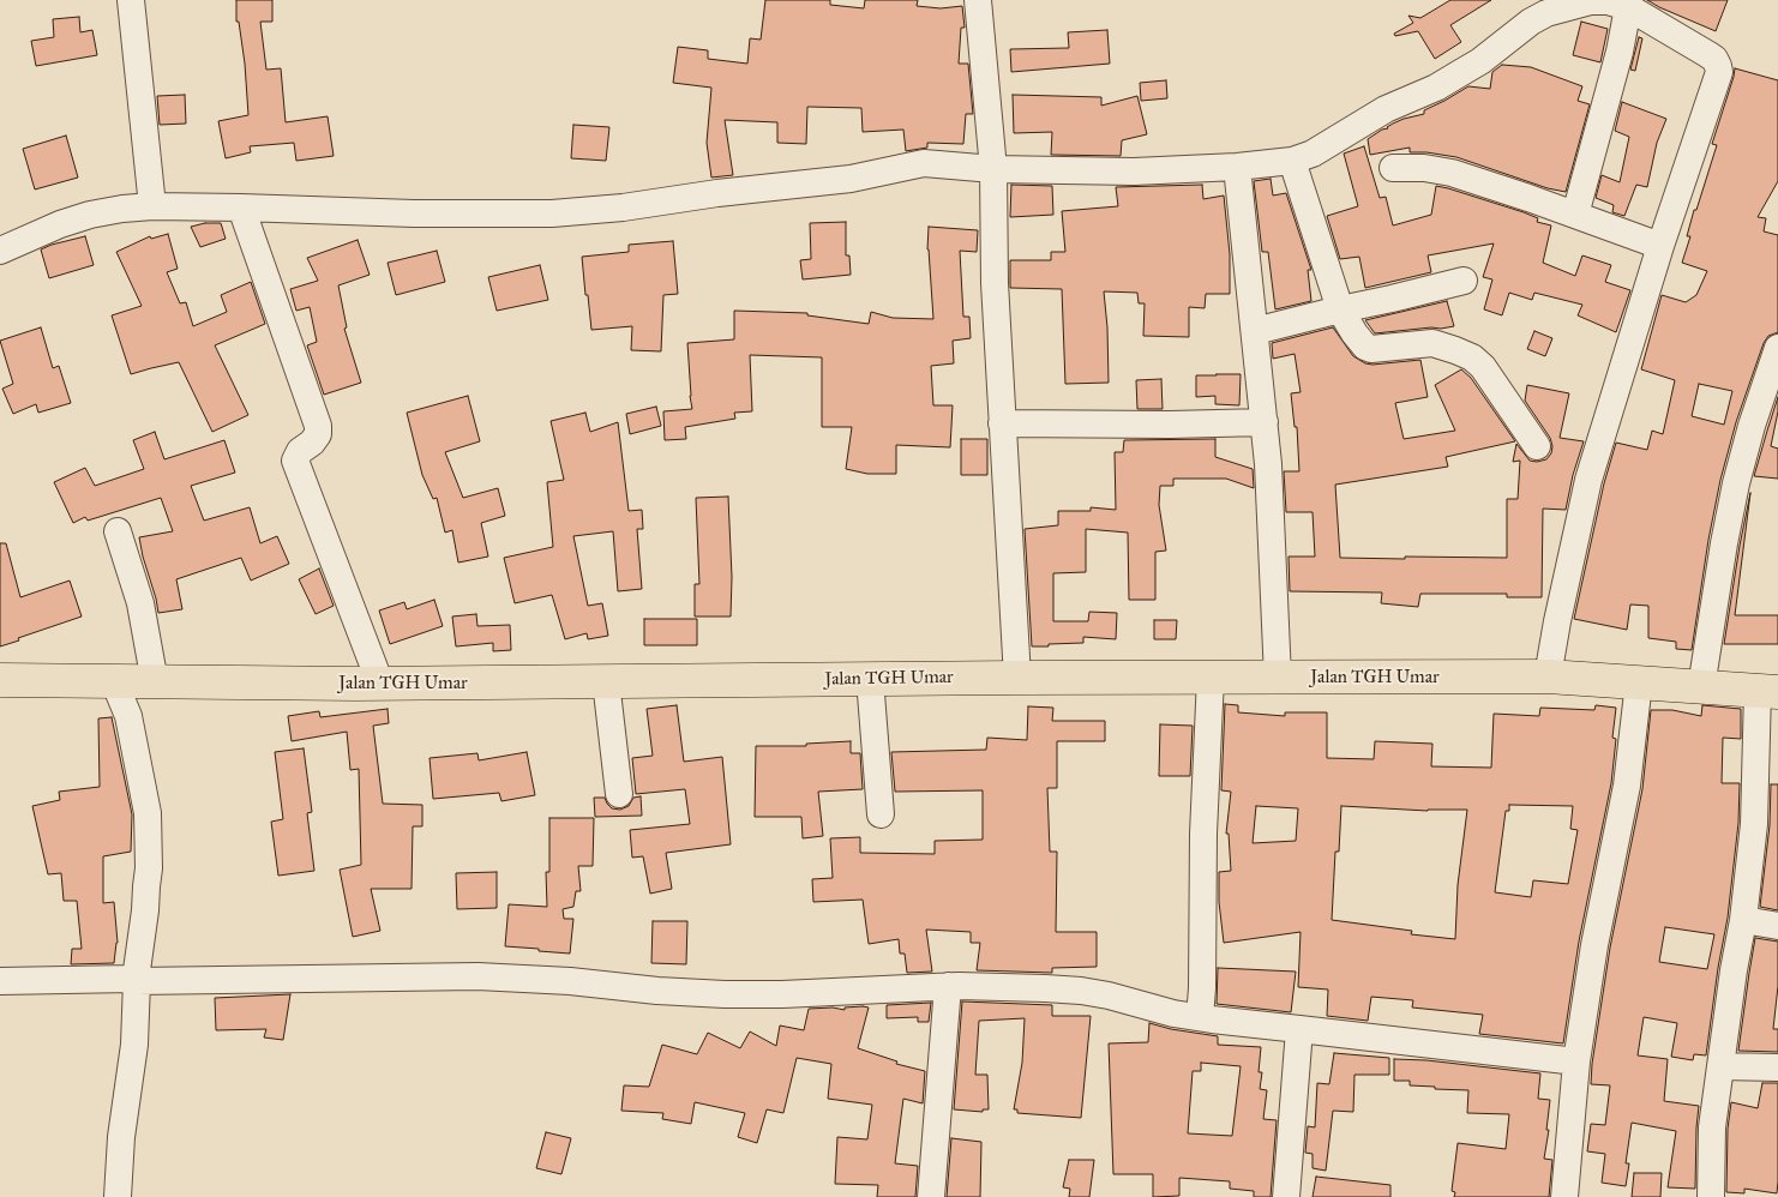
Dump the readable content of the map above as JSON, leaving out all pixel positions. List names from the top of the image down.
{
  "streets": {
    "main road": ["Jalan TGH Umar"]
  }
}
